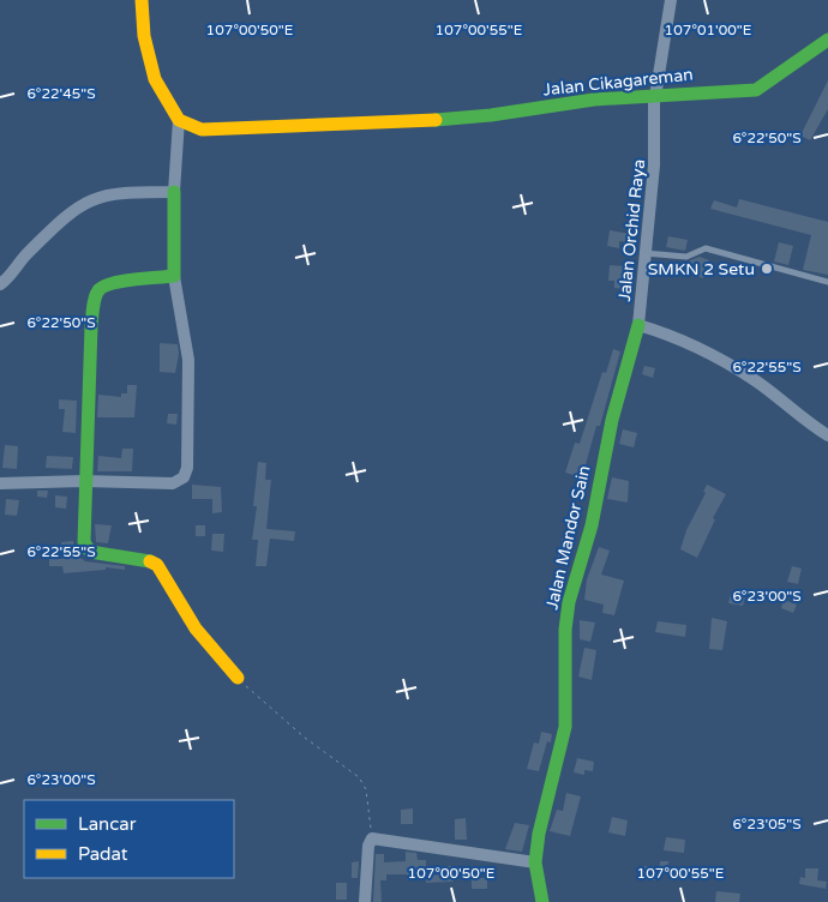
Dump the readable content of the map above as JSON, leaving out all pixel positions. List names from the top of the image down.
{
  "streets": {
    "street": ["Jalan Cikagareman", "Jalan Orchid Raya", "Jalan Mandor Sain"]
  },
  "crossings": [
    ["Jalan Cikagareman", "Jalan Orchid Raya"],
    ["Jalan Orchid Raya", "Jalan Mandor Sain"]
  ],
  "places": ["SMKN 2 Setu"],
  "legend": ["Lancar", "Padat"],
  "coordinates": [
    "107°00'50\"E",
    "107°00'55\"E",
    "107°01'00\"E",
    "6°22'45\"S",
    "6°22'50\"S",
    "6°22'55\"S",
    "6°23'00\"S",
    "6°23'05\"S"
  ]
}
